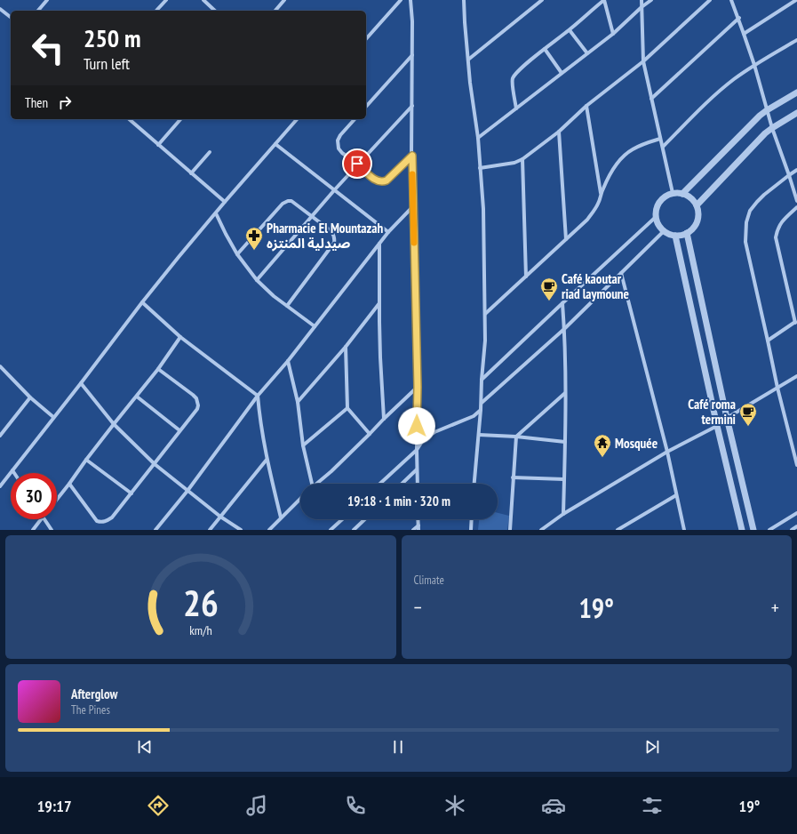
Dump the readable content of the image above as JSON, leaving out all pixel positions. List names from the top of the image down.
{
  "places": {
    "pharmacy": ["Pharmacie El Mountazah صيدلية المنتزه"],
    "cafe": ["Café kaoutar riad laymoune", "Café roma termini"],
    "temple": ["Mosquée"]
  },
  "page": {
    "turn": ["250 m", "Turn left"],
    "then": "Then",
    "limit": "30",
    "trip": "19:18 · 1 min · 320 m",
    "tile": "Climate",
    "heat": ["−", "19°", "+"],
    "song": ["Afterglow", "The Pines"],
    "tabs": ["19:17", "19°"],
    "gauge": ["26", "km/h"]
  }
}
